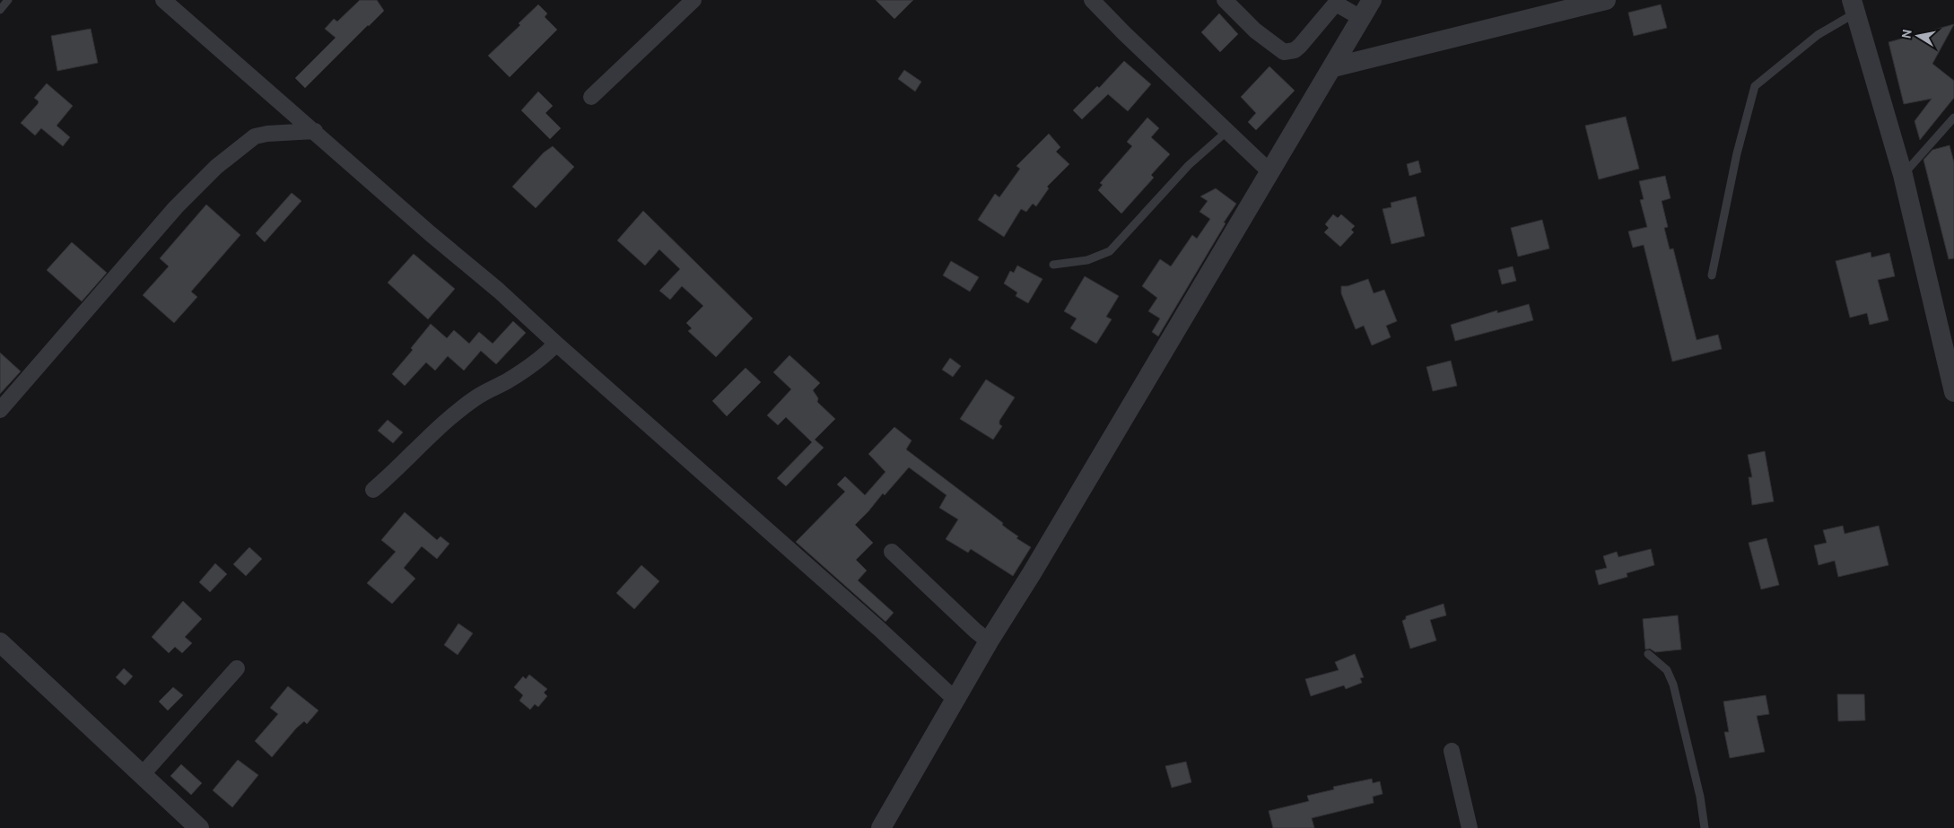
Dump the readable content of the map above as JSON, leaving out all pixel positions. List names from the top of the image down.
{
  "north": "left"
}
